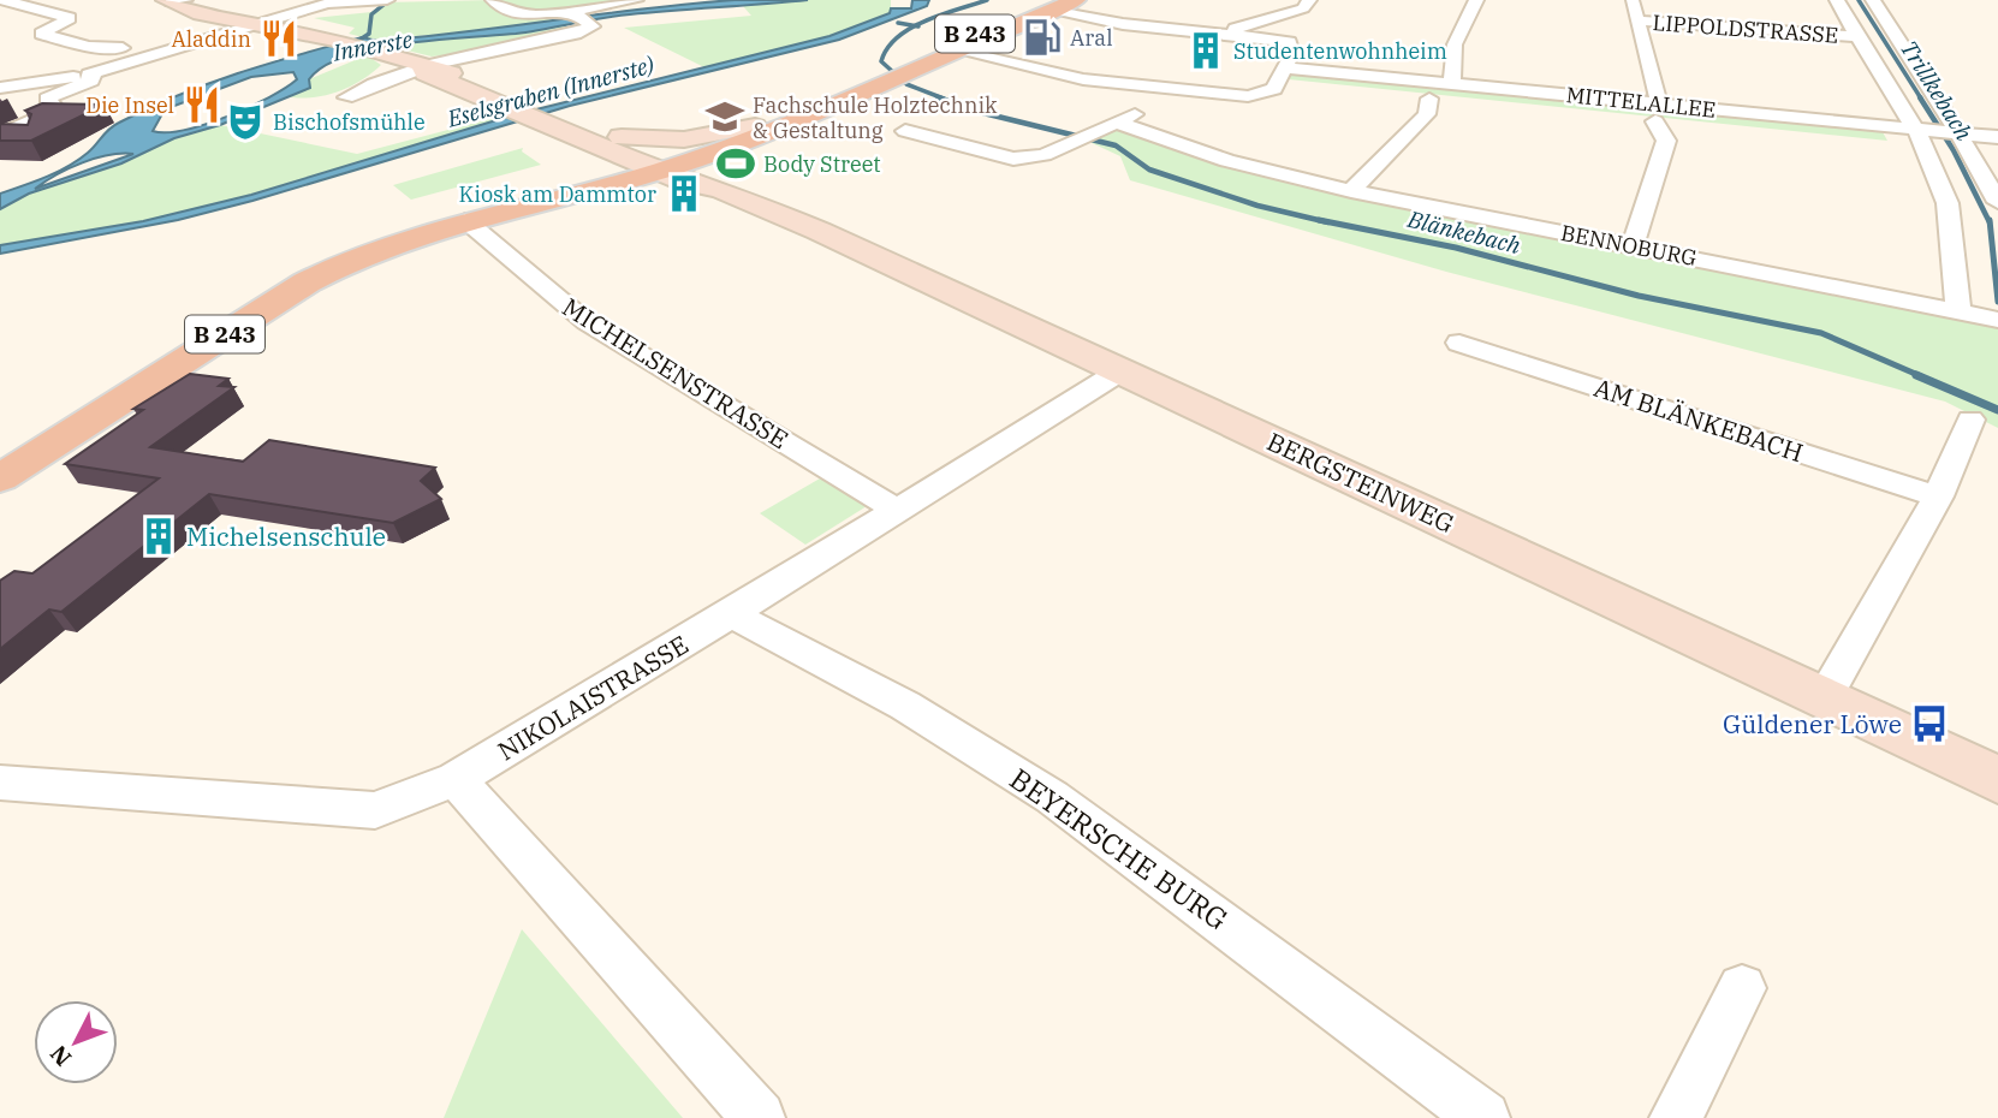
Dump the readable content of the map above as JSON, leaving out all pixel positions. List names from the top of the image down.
{
  "streets": {
    "main road": ["B 243"],
    "street": [
      "LIPPOLDSTRASSE",
      "MITTELALLEE",
      "BENNOBURG",
      "MICHELSENSTRASSE",
      "AM BLÄNKEBACH",
      "BERGSTEINWEG",
      "NIKOLAISTRASSE",
      "BEYERSCHE BURG"
    ]
  },
  "crossings": [
    ["B 243", "MICHELSENSTRASSE"],
    ["B 243", "BERGSTEINWEG"],
    ["MICHELSENSTRASSE", "NIKOLAISTRASSE"],
    ["BERGSTEINWEG", "NIKOLAISTRASSE"],
    ["NIKOLAISTRASSE", "BEYERSCHE BURG"]
  ],
  "water": [
    "Innerste",
    "Trillkebach",
    "Eselsgraben (Innerste)",
    "Blänkebach"
  ],
  "places": {
    "fuel station": ["Aral"],
    "restaurant": ["Aladdin", "Die Insel"],
    "building": ["Studentenwohnheim", "Kiosk am Dammtor", "Michelsenschule"],
    "school or university": ["Fachschule Holztechnik & Gestaltung"],
    "theatre": ["Bischofsmühle"],
    "sports": ["Body Street"],
    "bus stop": ["Güldener Löwe"]
  },
  "north": "bottom left"
}
